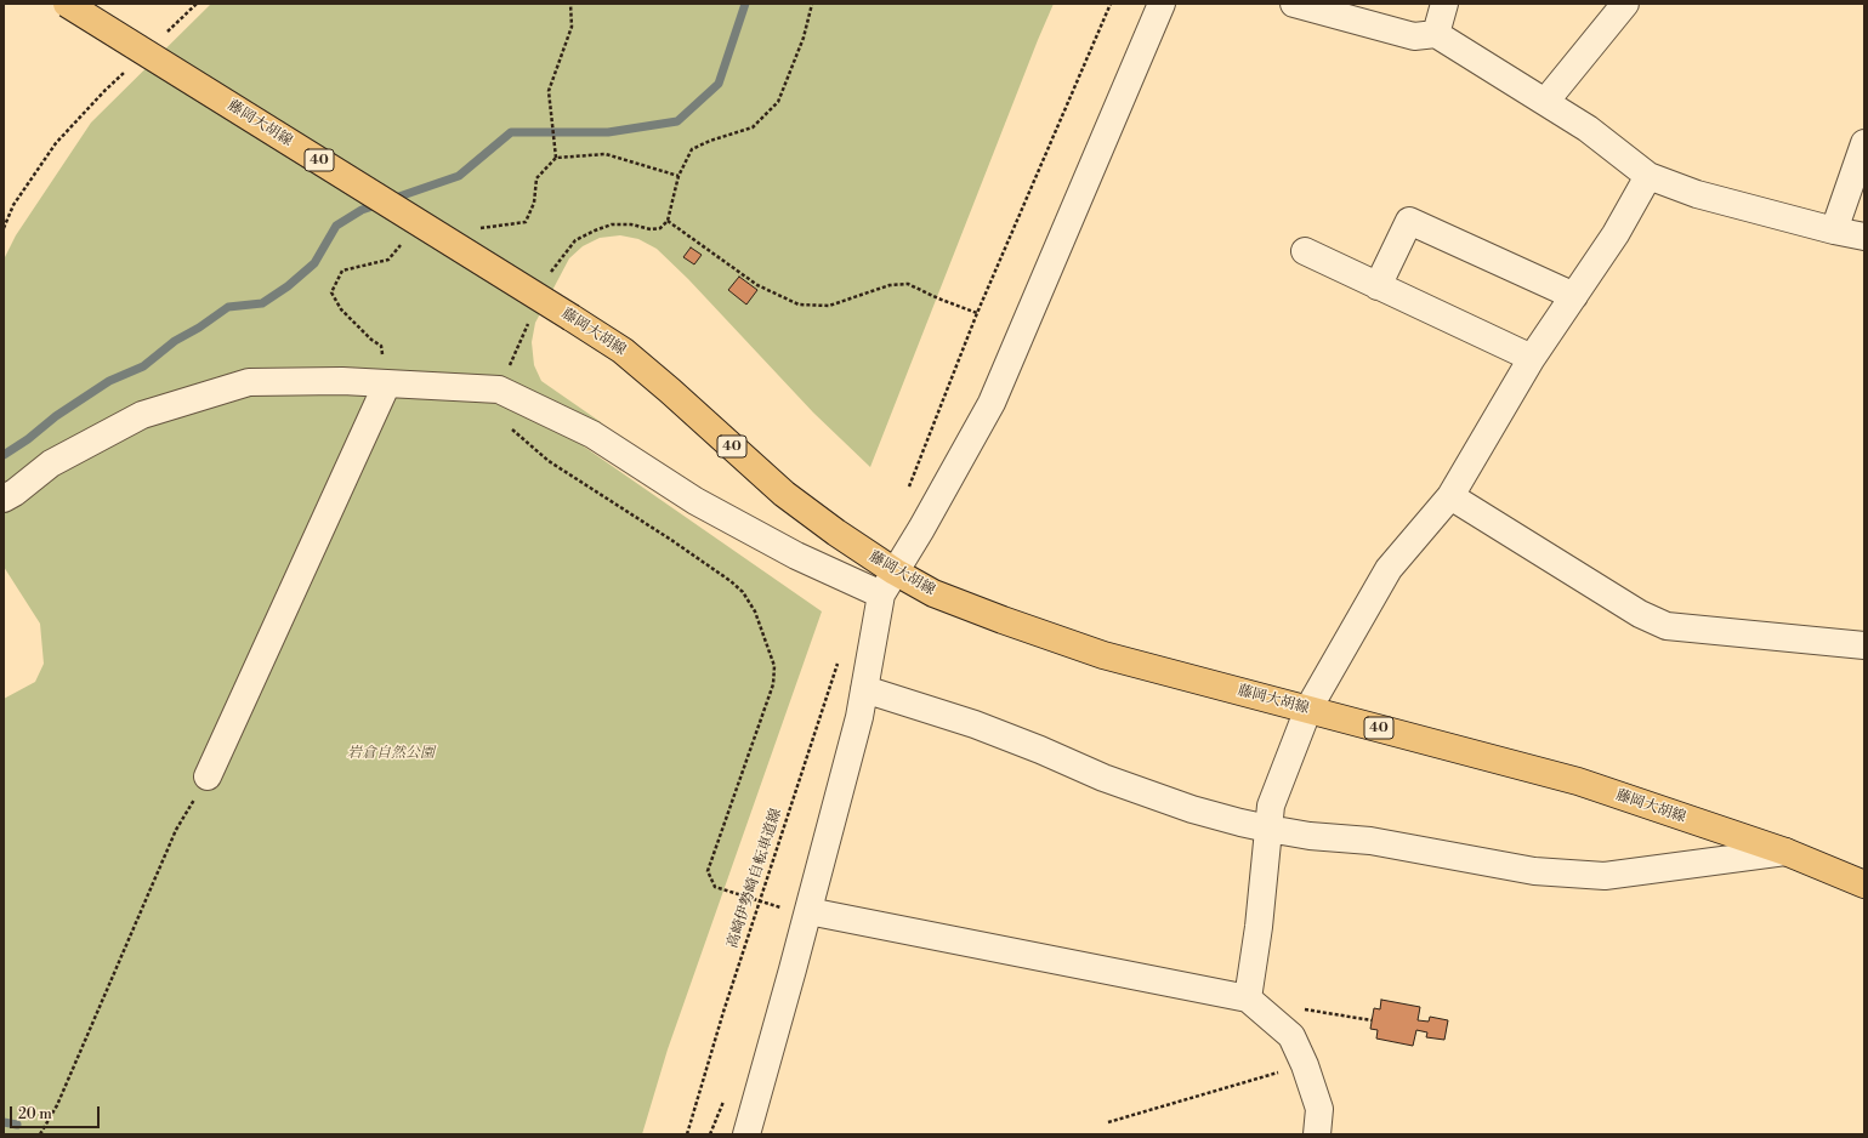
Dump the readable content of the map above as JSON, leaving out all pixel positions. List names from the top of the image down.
{
  "streets": {
    "main road": ["藤岡大胡線", "40"],
    "path": ["高崎伊勢崎自転車道線"]
  },
  "parks": ["岩倉自然公園"],
  "scale_bar": "20 m"
}
